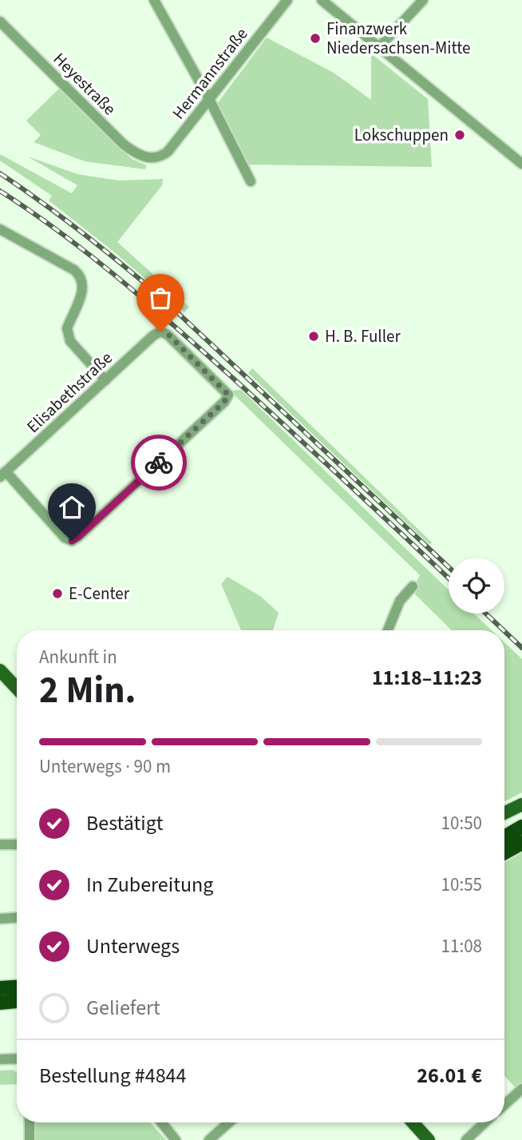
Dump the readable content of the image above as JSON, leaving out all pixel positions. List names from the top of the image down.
{
  "streets": {
    "street": ["Hermannstraße", "Heyestraße", "Elisabethstraße"]
  },
  "crossings": [
    ["Hermannstraße", "Heyestraße"]
  ],
  "places": [
    "Finanzwerk Niedersachsen-Mitte",
    "Lokschuppen",
    "H. B. Fuller",
    "E-Center"
  ],
  "page": {
    "heading": ["2 Min.", "Ankunft in", "11:18–11:23"],
    "panel": ["Bestellung #4844", "26.01 €"],
    "bar": "Unterwegs · 90 m",
    "list": [
      ["Bestätigt", "10:50"],
      ["In Zubereitung", "10:55"],
      ["Unterwegs", "11:08"],
      "Geliefert"
    ]
  }
}
